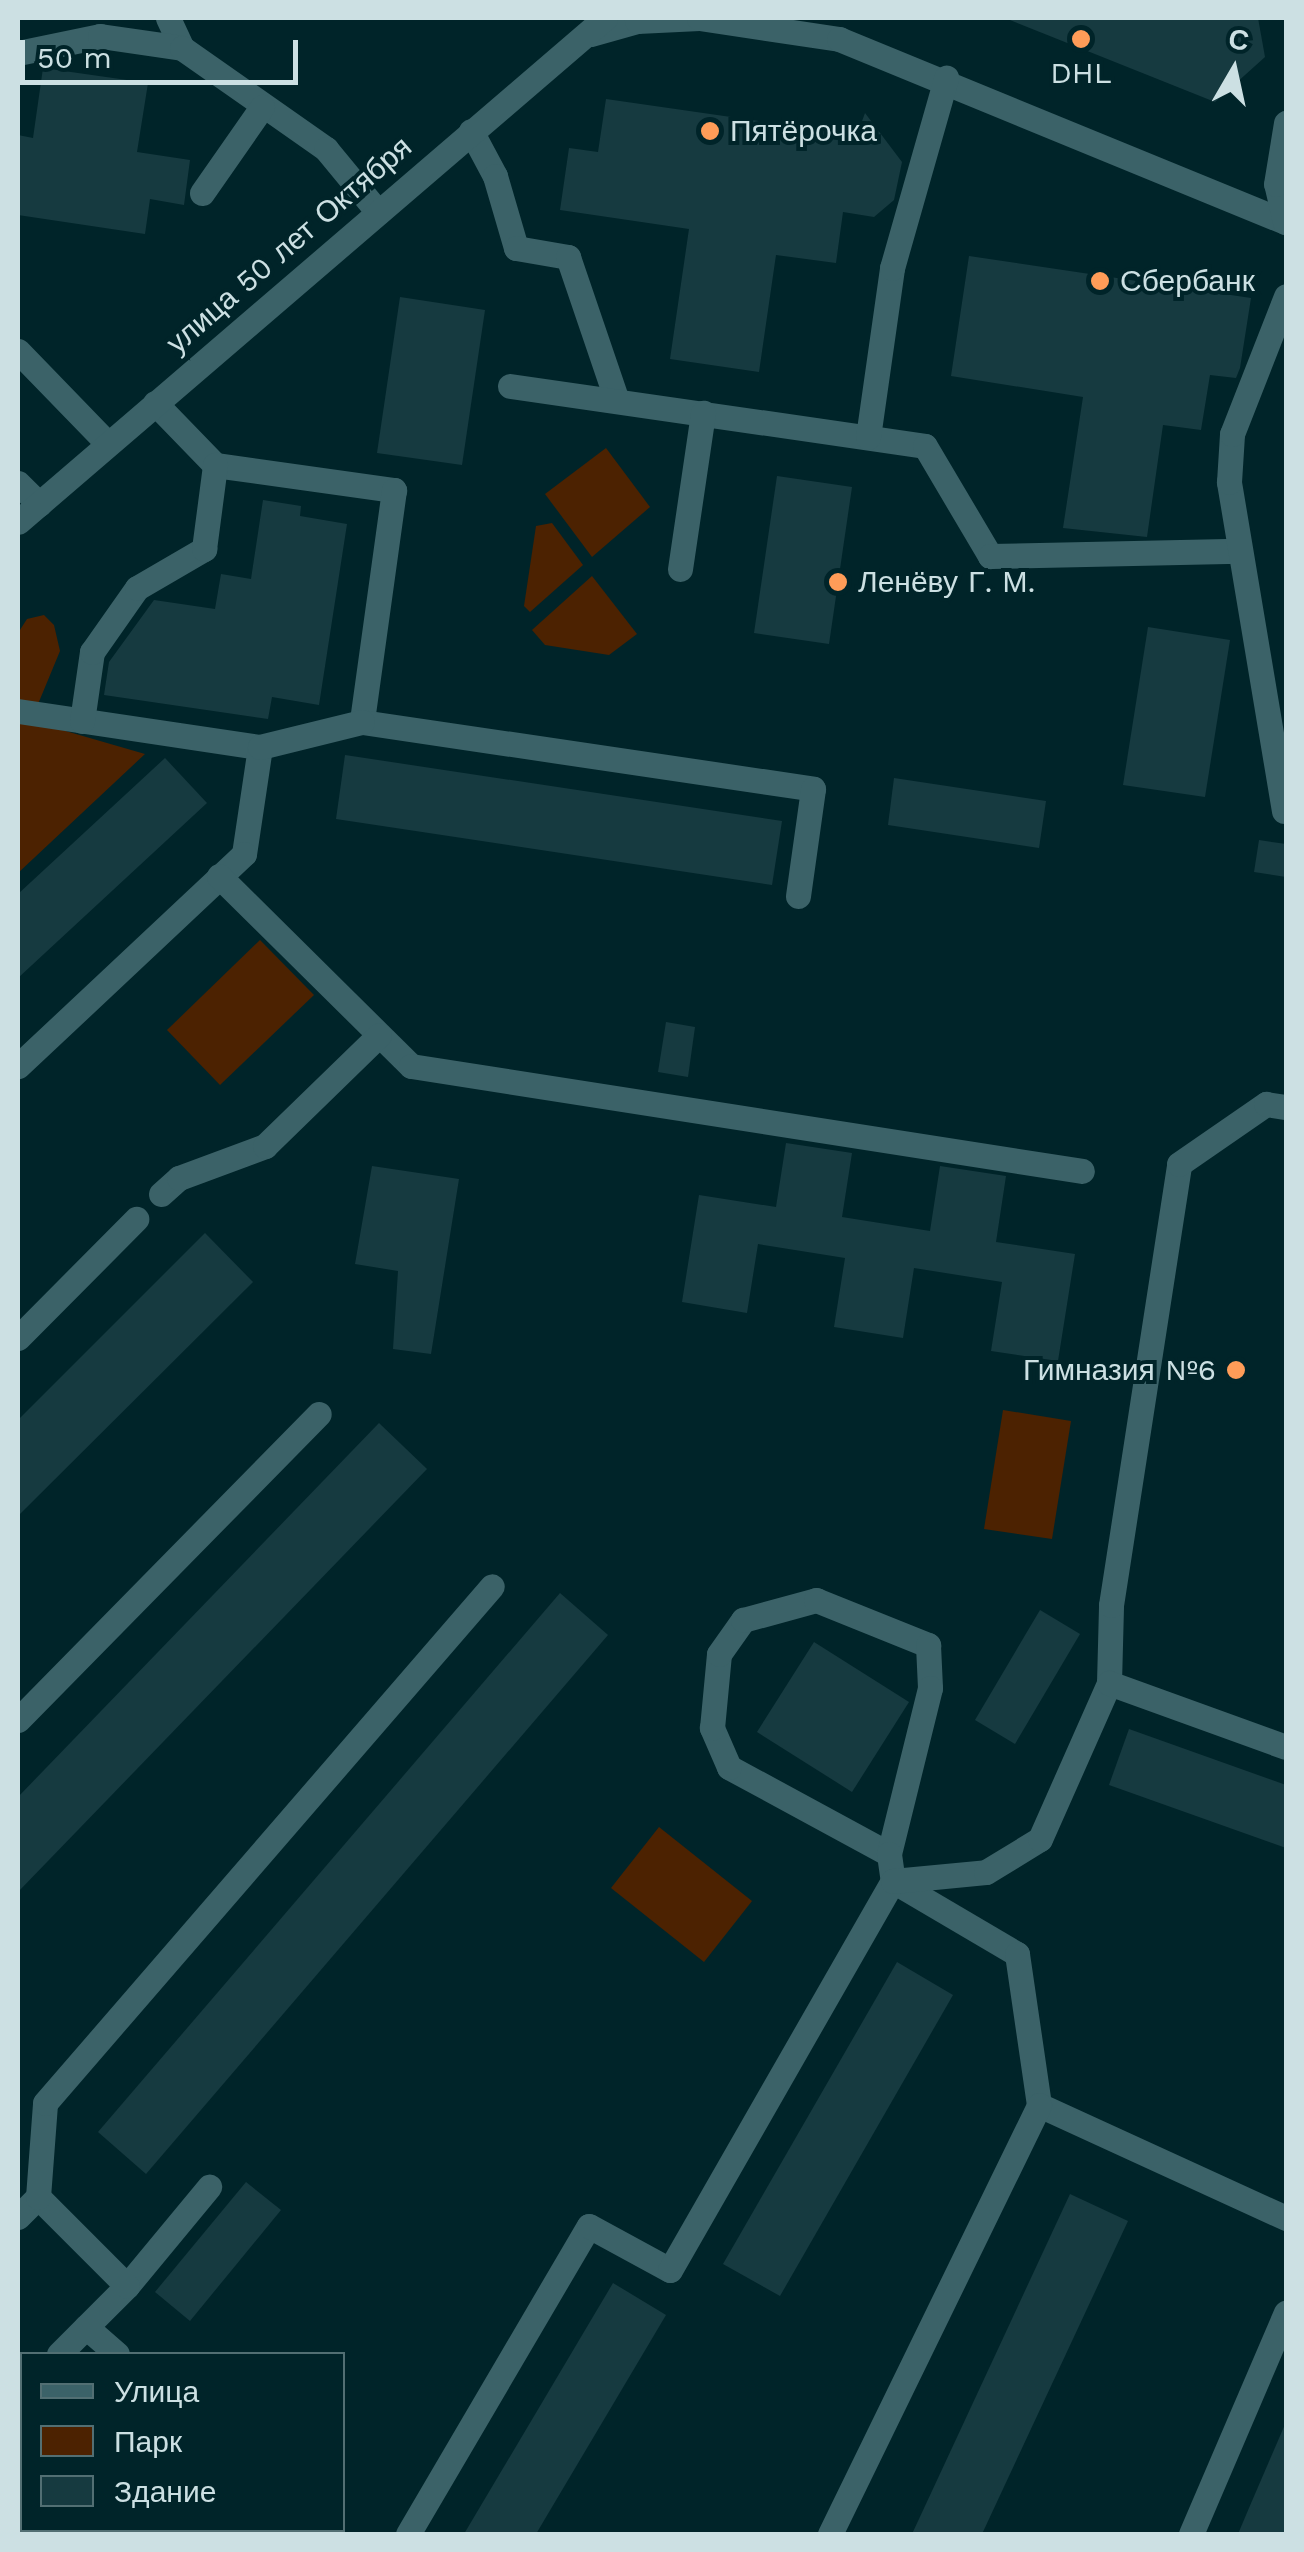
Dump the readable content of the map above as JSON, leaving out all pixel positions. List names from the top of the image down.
{
  "streets": {
    "street": ["улица 50 лет Октября"]
  },
  "places": [
    "DHL",
    "Пятёрочка",
    "Сбербанк",
    "Ленёву Г. М.",
    "Гимназия №6"
  ],
  "legend": ["Улица", "Парк", "Здание"],
  "scale_bar": "50 m",
  "north": "top"
}
